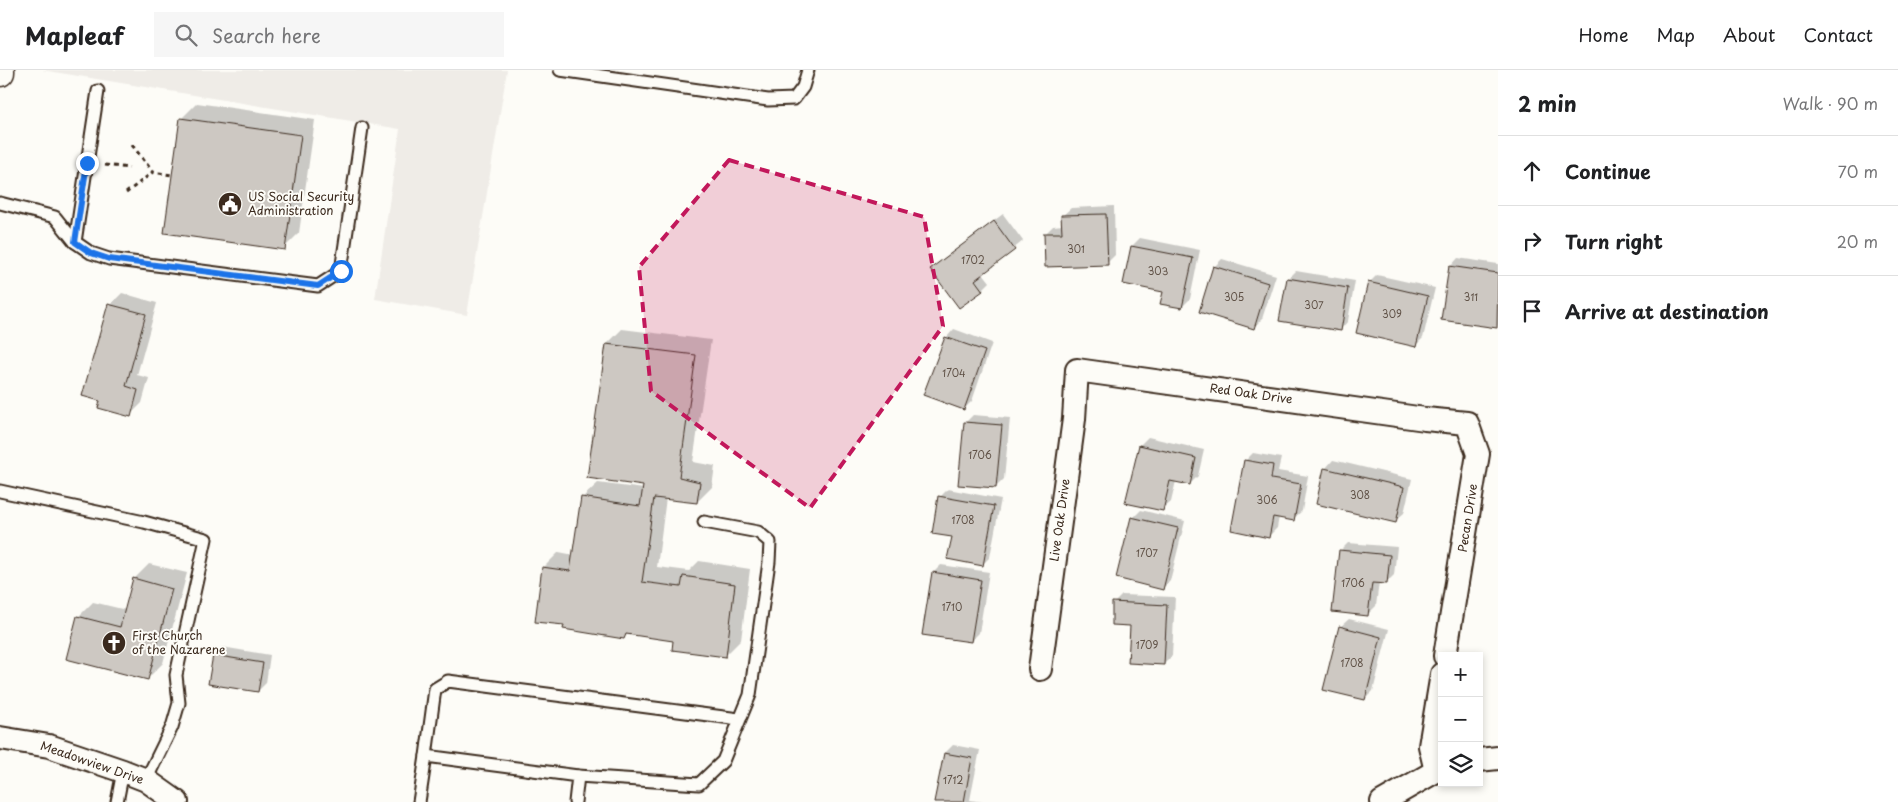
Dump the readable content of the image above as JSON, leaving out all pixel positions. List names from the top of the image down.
{
  "streets": {
    "street": [
      "Red Oak Drive",
      "Pecan Drive",
      "Live Oak Drive",
      "Meadowview Drive"
    ]
  },
  "crossings": [
    ["Red Oak Drive", "Pecan Drive"],
    ["Red Oak Drive", "Live Oak Drive"]
  ],
  "places": {
    "public building": ["US Social Security Administration"],
    "church": ["First Church of the Nazarene"]
  },
  "house_numbers": [
    "301",
    "1702",
    "303",
    "305",
    "311",
    "307",
    "309",
    "1704",
    "1706",
    "308",
    "306",
    "1708",
    "1707",
    "1706",
    "1710",
    "1709",
    "1708",
    "1712"
  ],
  "page": {
    "header": "Mapleaf",
    "search": "Search here",
    "nav": [
      "Home",
      "Map",
      "About",
      "Contact"
    ],
    "heading": ["2 min", "Walk · 90 m"],
    "list": [
      ["Continue", "70 m"],
      ["Turn right", "20 m"],
      "Arrive at destination"
    ],
    "map_buttons": ["+", "−"]
  }
}
